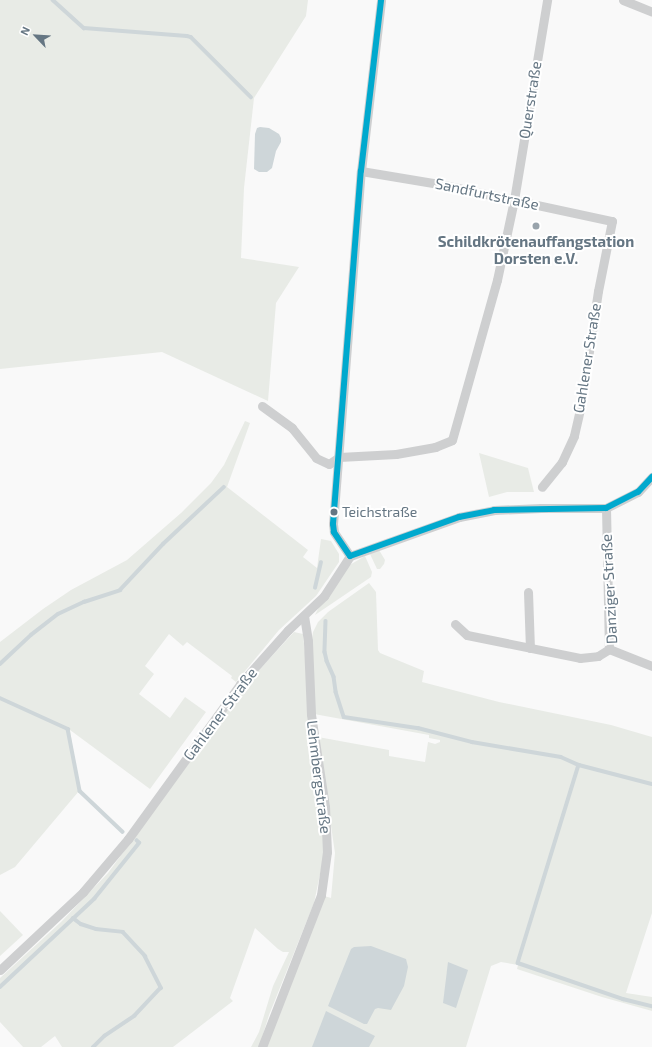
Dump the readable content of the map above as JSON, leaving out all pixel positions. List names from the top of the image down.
{
  "streets": {
    "street": [
      "Querstraße",
      "Sandfurtstraße",
      "Gahlener Straße",
      "Danziger Straße",
      "Lehmbergstraße"
    ]
  },
  "crossings": [
    ["Querstraße", "Sandfurtstraße"],
    ["Sandfurtstraße", "Gahlener Straße"],
    ["Gahlener Straße", "Lehmbergstraße"]
  ],
  "places": ["Schildkrötenauffangstation Dorsten e.V.", "Teichstraße"],
  "north": "top left"
}
